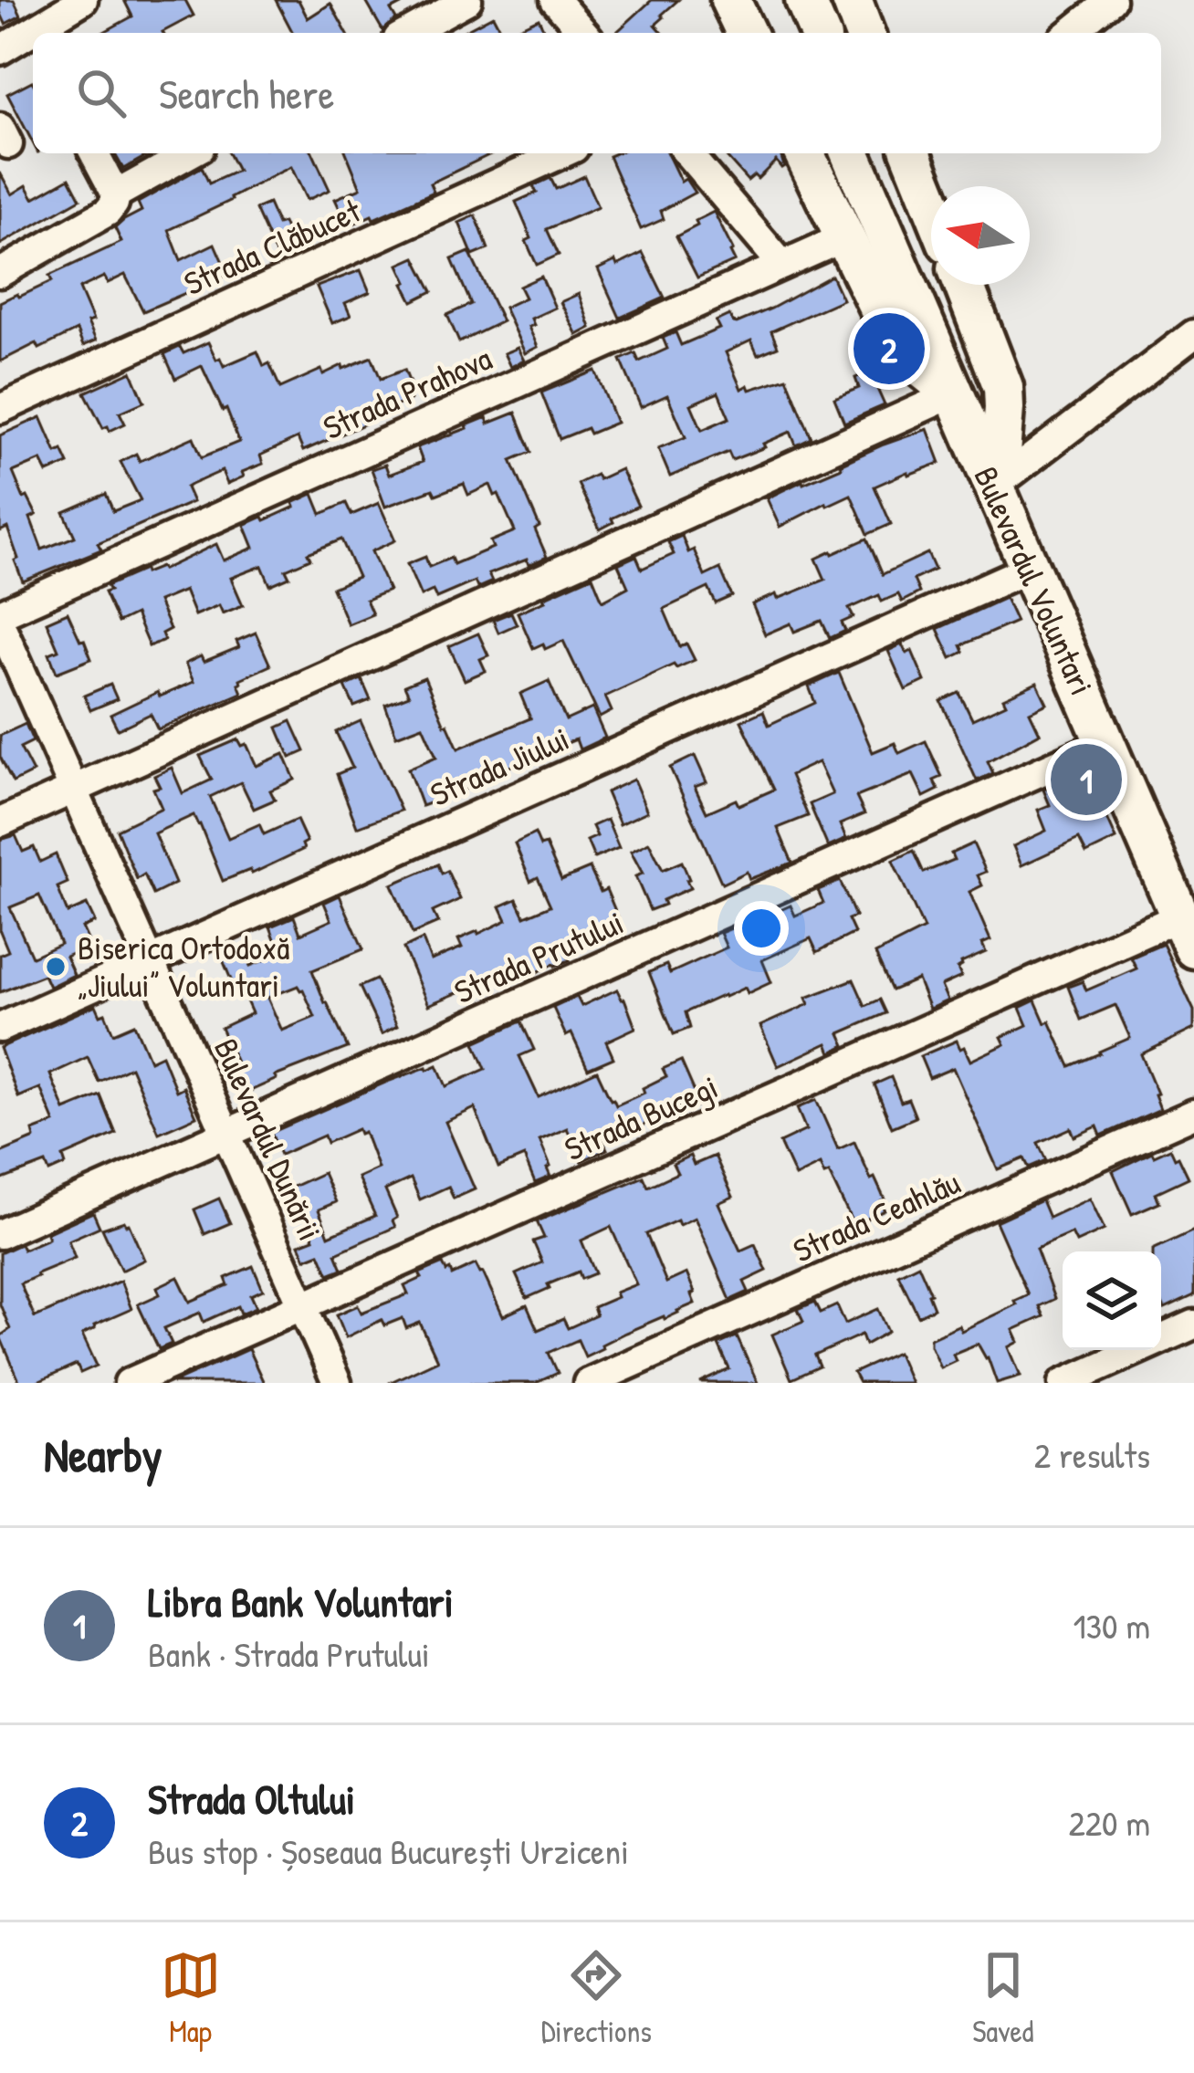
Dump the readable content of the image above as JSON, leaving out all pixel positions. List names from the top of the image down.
{
  "streets": {
    "highway": ["Bulevardul Voluntari"],
    "street": [
      "Strada Clăbucet",
      "Strada Prahova",
      "Strada Jiului",
      "Strada Prutului",
      "Strada Bucegi",
      "Bulevardul Dunării",
      "Strada Ceahlău"
    ]
  },
  "crossings": [
    ["Bulevardul Voluntari", "Strada Jiului"],
    ["Bulevardul Voluntari", "Strada Prutului"],
    ["Bulevardul Voluntari", "Strada Bucegi"],
    ["Strada Jiului", "Bulevardul Dunării"],
    ["Strada Prutului", "Bulevardul Dunării"],
    ["Strada Bucegi", "Bulevardul Dunării"]
  ],
  "places": ["Biserica Ortodoxă „Jiului” Voluntari"],
  "north": "left",
  "page": {
    "search": "Search here",
    "pins": ["2", "1"],
    "heading": ["Nearby", "2 results"],
    "list": [
      {
        "mark": "1",
        "name": "Libra Bank Voluntari",
        "note": "Bank · Strada Prutului",
        "value": "130 m"
      },
      {
        "mark": "2",
        "name": "Strada Oltului",
        "note": "Bus stop · Șoseaua București Urziceni",
        "value": "220 m"
      }
    ],
    "nav": ["Map", "Directions", "Saved"]
  }
}
